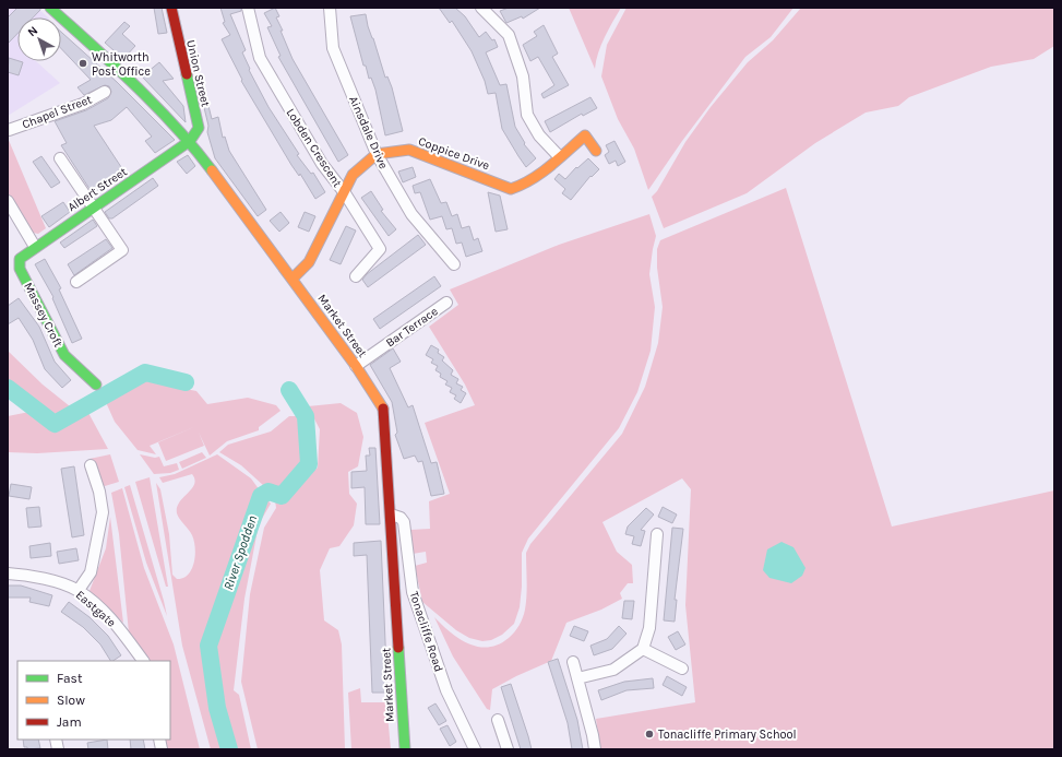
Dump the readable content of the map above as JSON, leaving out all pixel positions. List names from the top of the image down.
{
  "streets": {
    "street": [
      "Union Street",
      "Chapel Street",
      "Ainsdale Drive",
      "Lobden Crescent",
      "Coppice Drive",
      "Albert Street",
      "Massey Croft",
      "Market Street",
      "Bar Terrace",
      "Eastgate",
      "Tonacliffe Road"
    ]
  },
  "crossings": [
    ["Union Street", "Albert Street"],
    ["Union Street", "Market Street"],
    ["Ainsdale Drive", "Coppice Drive"],
    ["Albert Street", "Massey Croft"],
    ["Albert Street", "Market Street"],
    ["Market Street", "Bar Terrace"],
    ["Market Street", "Tonacliffe Road"]
  ],
  "water": ["River Spodden"],
  "places": ["Whitworth Post Office", "Tonacliffe Primary School"],
  "legend": ["Fast", "Slow", "Jam"],
  "north": "top left"
}
